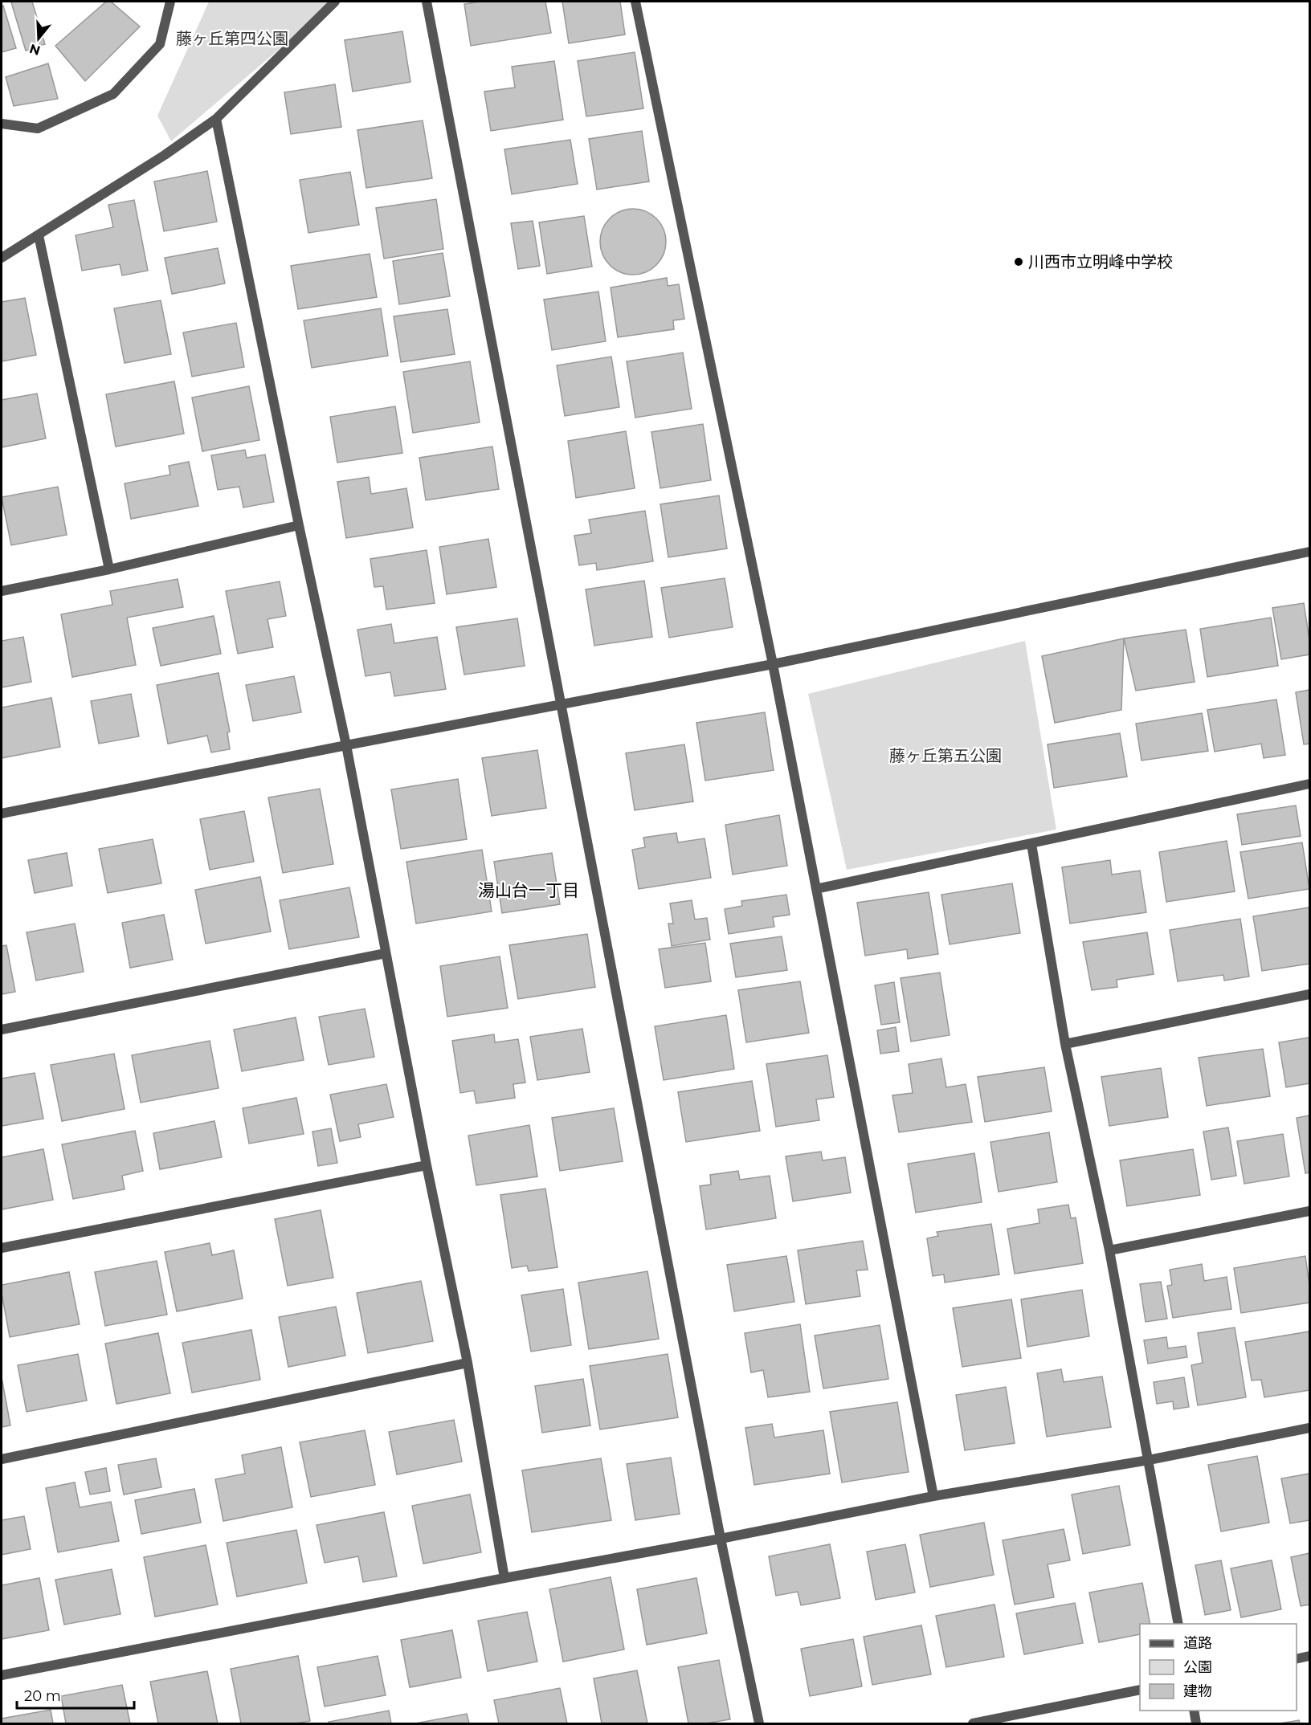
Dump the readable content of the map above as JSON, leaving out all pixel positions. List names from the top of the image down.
{
  "districts": ["湯山台一丁目"],
  "parks": ["藤ヶ丘第四公園", "藤ヶ丘第五公園"],
  "places": ["川西市立明峰中学校"],
  "legend": ["道路", "公園", "建物"],
  "scale_bar": "20 m",
  "north": "bottom"
}
